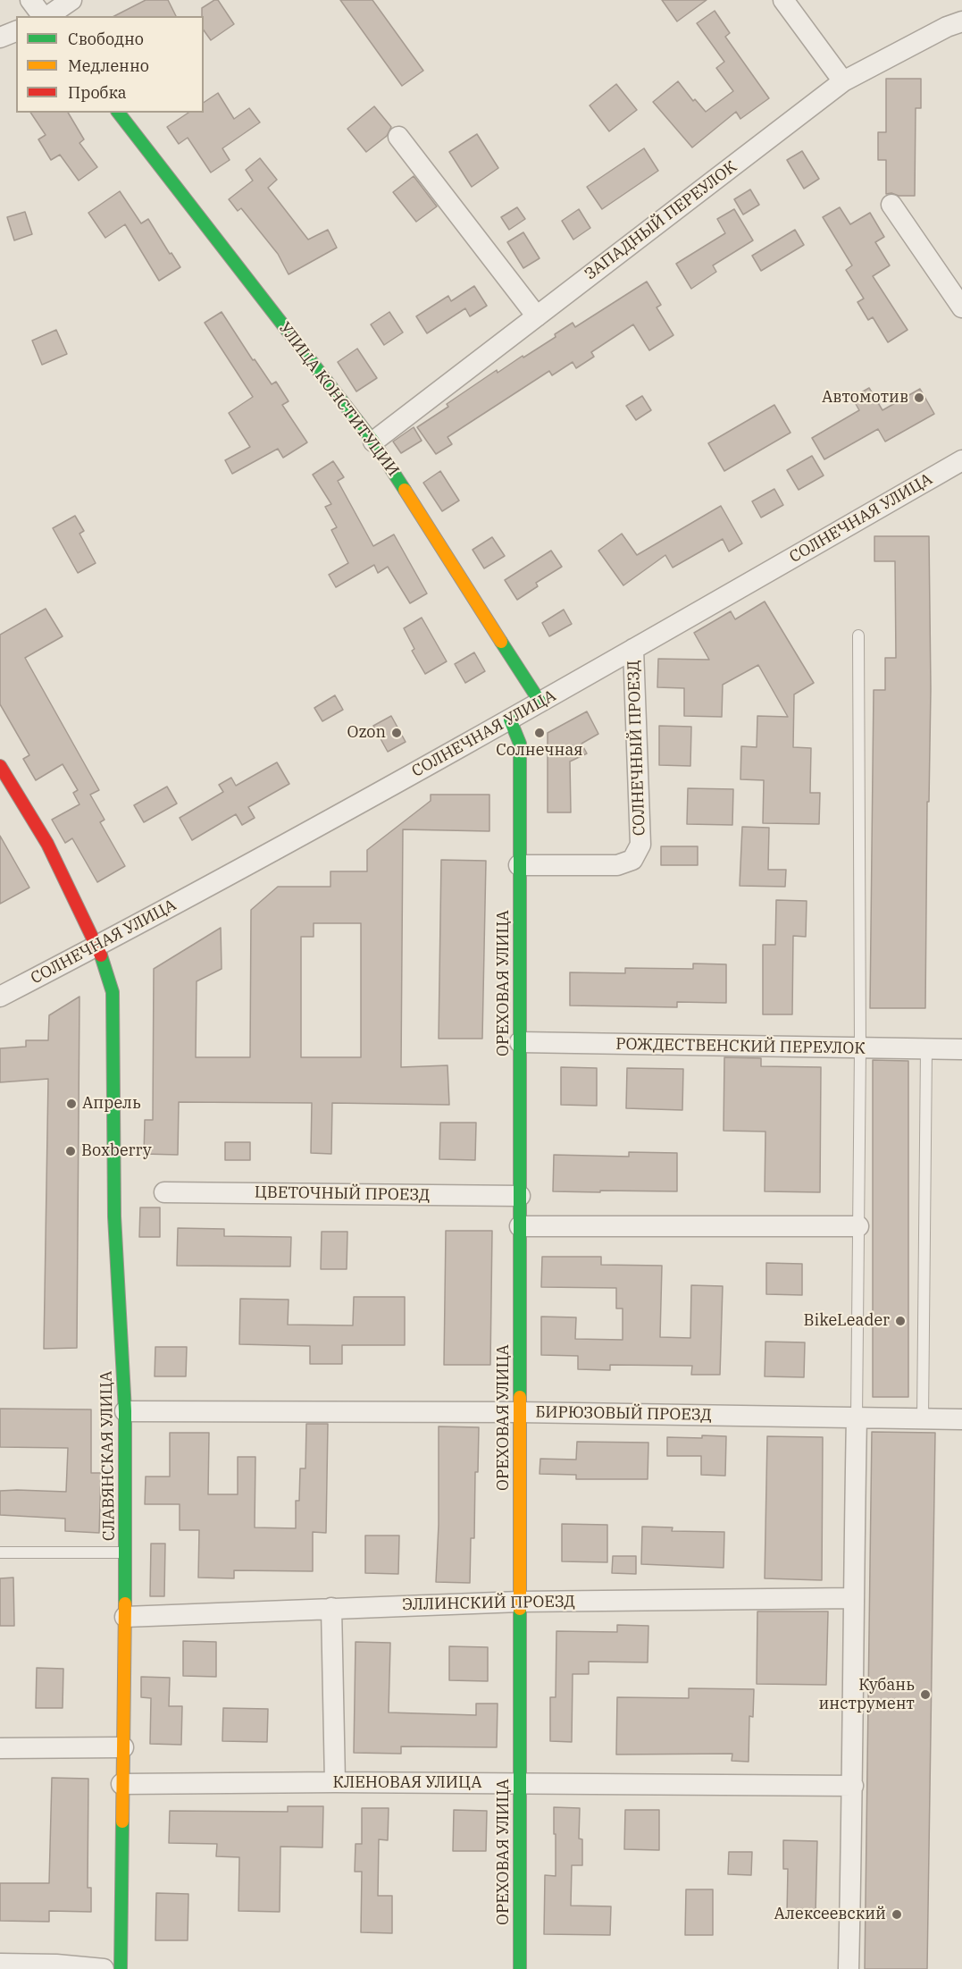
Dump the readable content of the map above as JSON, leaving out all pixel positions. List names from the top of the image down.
{
  "streets": {
    "street": [
      "ЗАПАДНЫЙ ПЕРЕУЛОК",
      "УЛИЦА КОНСТИТУЦИИ",
      "СОЛНЕЧНАЯ УЛИЦА",
      "СОЛНЕЧНЫЙ ПРОЕЗД",
      "ОРЕХОВАЯ УЛИЦА",
      "РОЖДЕСТВЕНСКИЙ ПЕРЕУЛОК",
      "ЦВЕТОЧНЫЙ ПРОЕЗД",
      "БИРЮЗОВЫЙ ПРОЕЗД",
      "СЛАВЯНСКАЯ УЛИЦА",
      "ЭЛЛИНСКИЙ ПРОЕЗД",
      "КЛЕНОВАЯ УЛИЦА"
    ]
  },
  "crossings": [
    ["ЗАПАДНЫЙ ПЕРЕУЛОК", "УЛИЦА КОНСТИТУЦИИ"],
    ["УЛИЦА КОНСТИТУЦИИ", "СОЛНЕЧНАЯ УЛИЦА"],
    ["СОЛНЕЧНАЯ УЛИЦА", "СОЛНЕЧНЫЙ ПРОЕЗД"],
    ["СОЛНЕЧНАЯ УЛИЦА", "ОРЕХОВАЯ УЛИЦА"],
    ["СОЛНЕЧНАЯ УЛИЦА", "СЛАВЯНСКАЯ УЛИЦА"],
    ["СОЛНЕЧНЫЙ ПРОЕЗД", "ОРЕХОВАЯ УЛИЦА"],
    ["ОРЕХОВАЯ УЛИЦА", "РОЖДЕСТВЕНСКИЙ ПЕРЕУЛОК"],
    ["ОРЕХОВАЯ УЛИЦА", "ЦВЕТОЧНЫЙ ПРОЕЗД"],
    ["ОРЕХОВАЯ УЛИЦА", "БИРЮЗОВЫЙ ПРОЕЗД"],
    ["ОРЕХОВАЯ УЛИЦА", "ЭЛЛИНСКИЙ ПРОЕЗД"],
    ["ОРЕХОВАЯ УЛИЦА", "КЛЕНОВАЯ УЛИЦА"],
    ["БИРЮЗОВЫЙ ПРОЕЗД", "СЛАВЯНСКАЯ УЛИЦА"],
    ["СЛАВЯНСКАЯ УЛИЦА", "ЭЛЛИНСКИЙ ПРОЕЗД"],
    ["СЛАВЯНСКАЯ УЛИЦА", "КЛЕНОВАЯ УЛИЦА"]
  ],
  "places": [
    "Автомотив",
    "Ozon",
    "Солнечная",
    "Апрель",
    "Boxberry",
    "BikeLeader",
    "Кубань инструмент",
    "Алексеевский"
  ],
  "legend": ["Свободно", "Медленно", "Пробка"]
}
